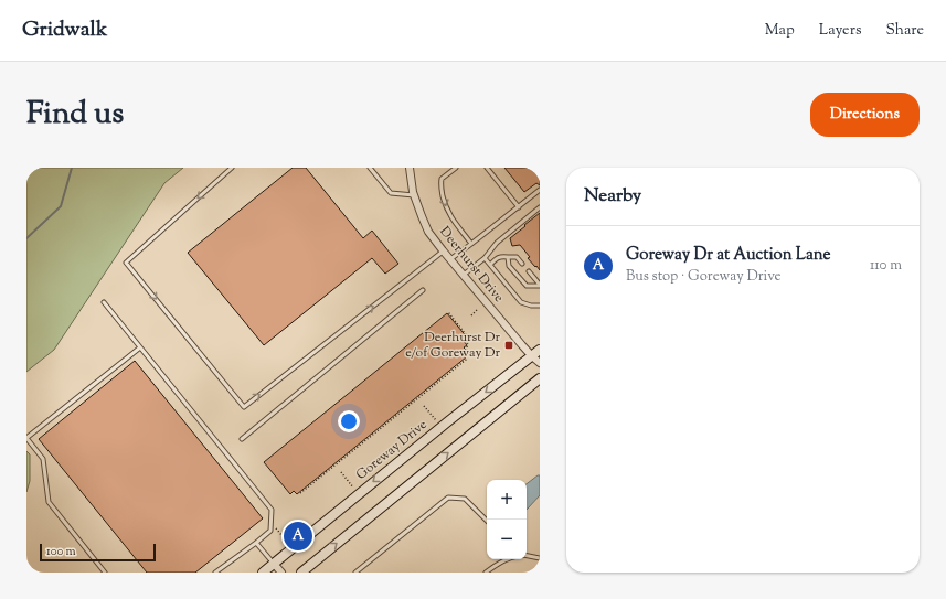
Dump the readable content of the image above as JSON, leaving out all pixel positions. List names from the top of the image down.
{
  "streets": {
    "main road": ["Goreway Drive"],
    "street": ["Deerhurst Drive"]
  },
  "crossings": [
    ["Deerhurst Drive", "Goreway Drive"]
  ],
  "places": {
    "transit": ["Deerhurst Dr e/of Goreway Dr"]
  },
  "scale_bar": "100 m",
  "page": {
    "header": "Gridwalk",
    "nav": ["Map", "Layers", "Share"],
    "title": "Find us",
    "buttons": "Directions",
    "heading": "Nearby",
    "list": [
      {
        "mark": "A",
        "name": "Goreway Dr at Auction Lane",
        "note": "Bus stop · Goreway Drive",
        "value": "110 m"
      }
    ],
    "map_buttons": ["+", "−"],
    "pins": "A",
    "scale": "100 m"
  }
}
